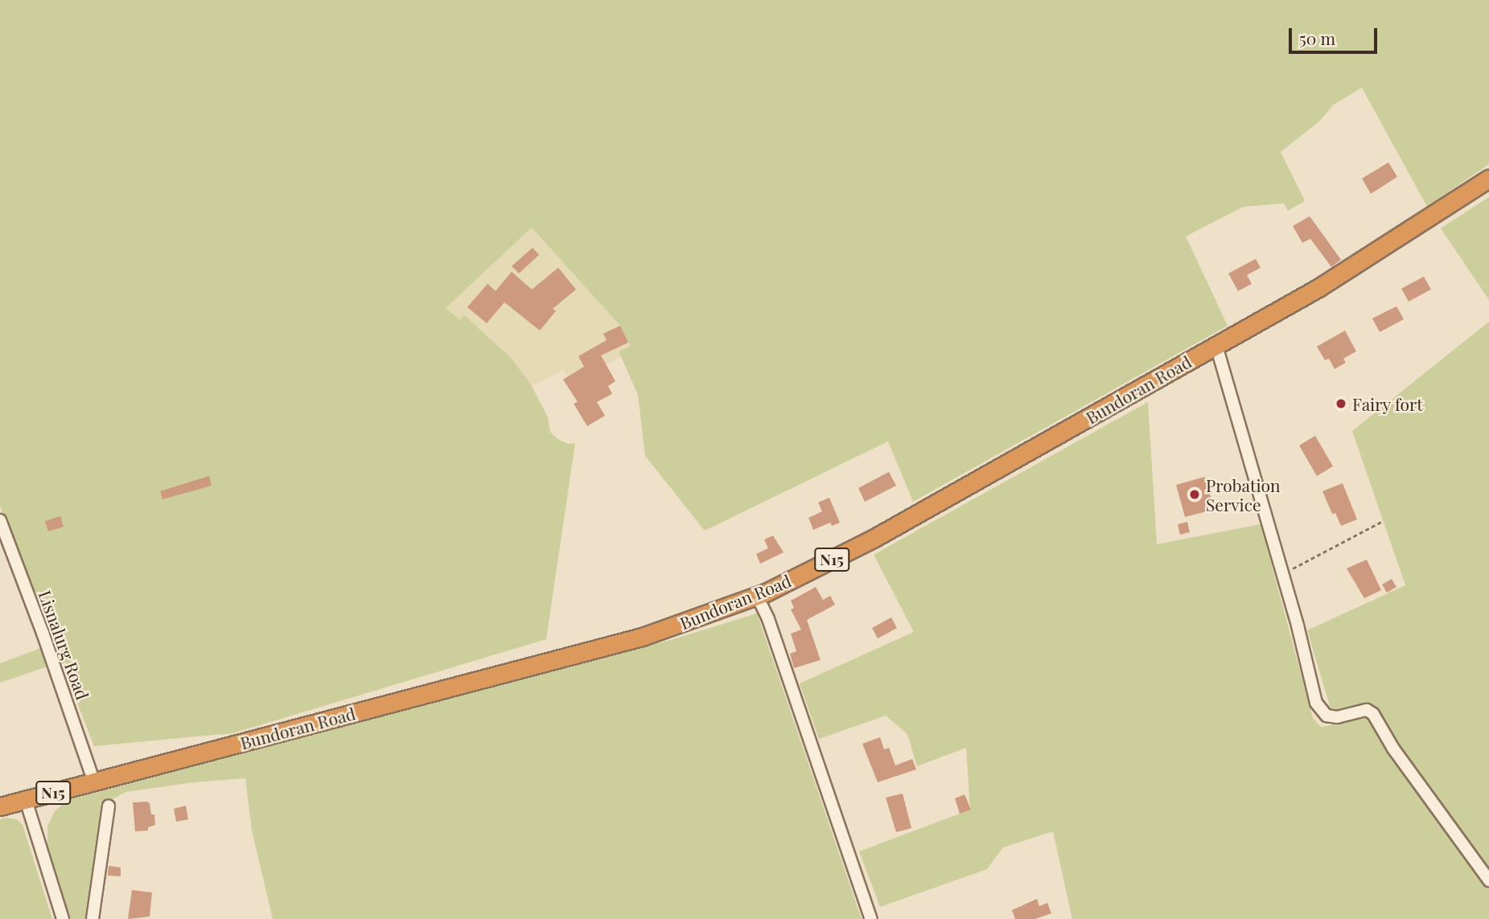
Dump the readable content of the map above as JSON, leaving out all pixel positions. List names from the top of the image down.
{
  "streets": {
    "highway": ["Bundoran Road", "N15"],
    "street": ["Lisnalurg Road"]
  },
  "crossings": [
    ["Bundoran Road", "Lisnalurg Road"]
  ],
  "places": ["Fairy fort", "Probation Service"],
  "scale_bar": "50 m"
}
